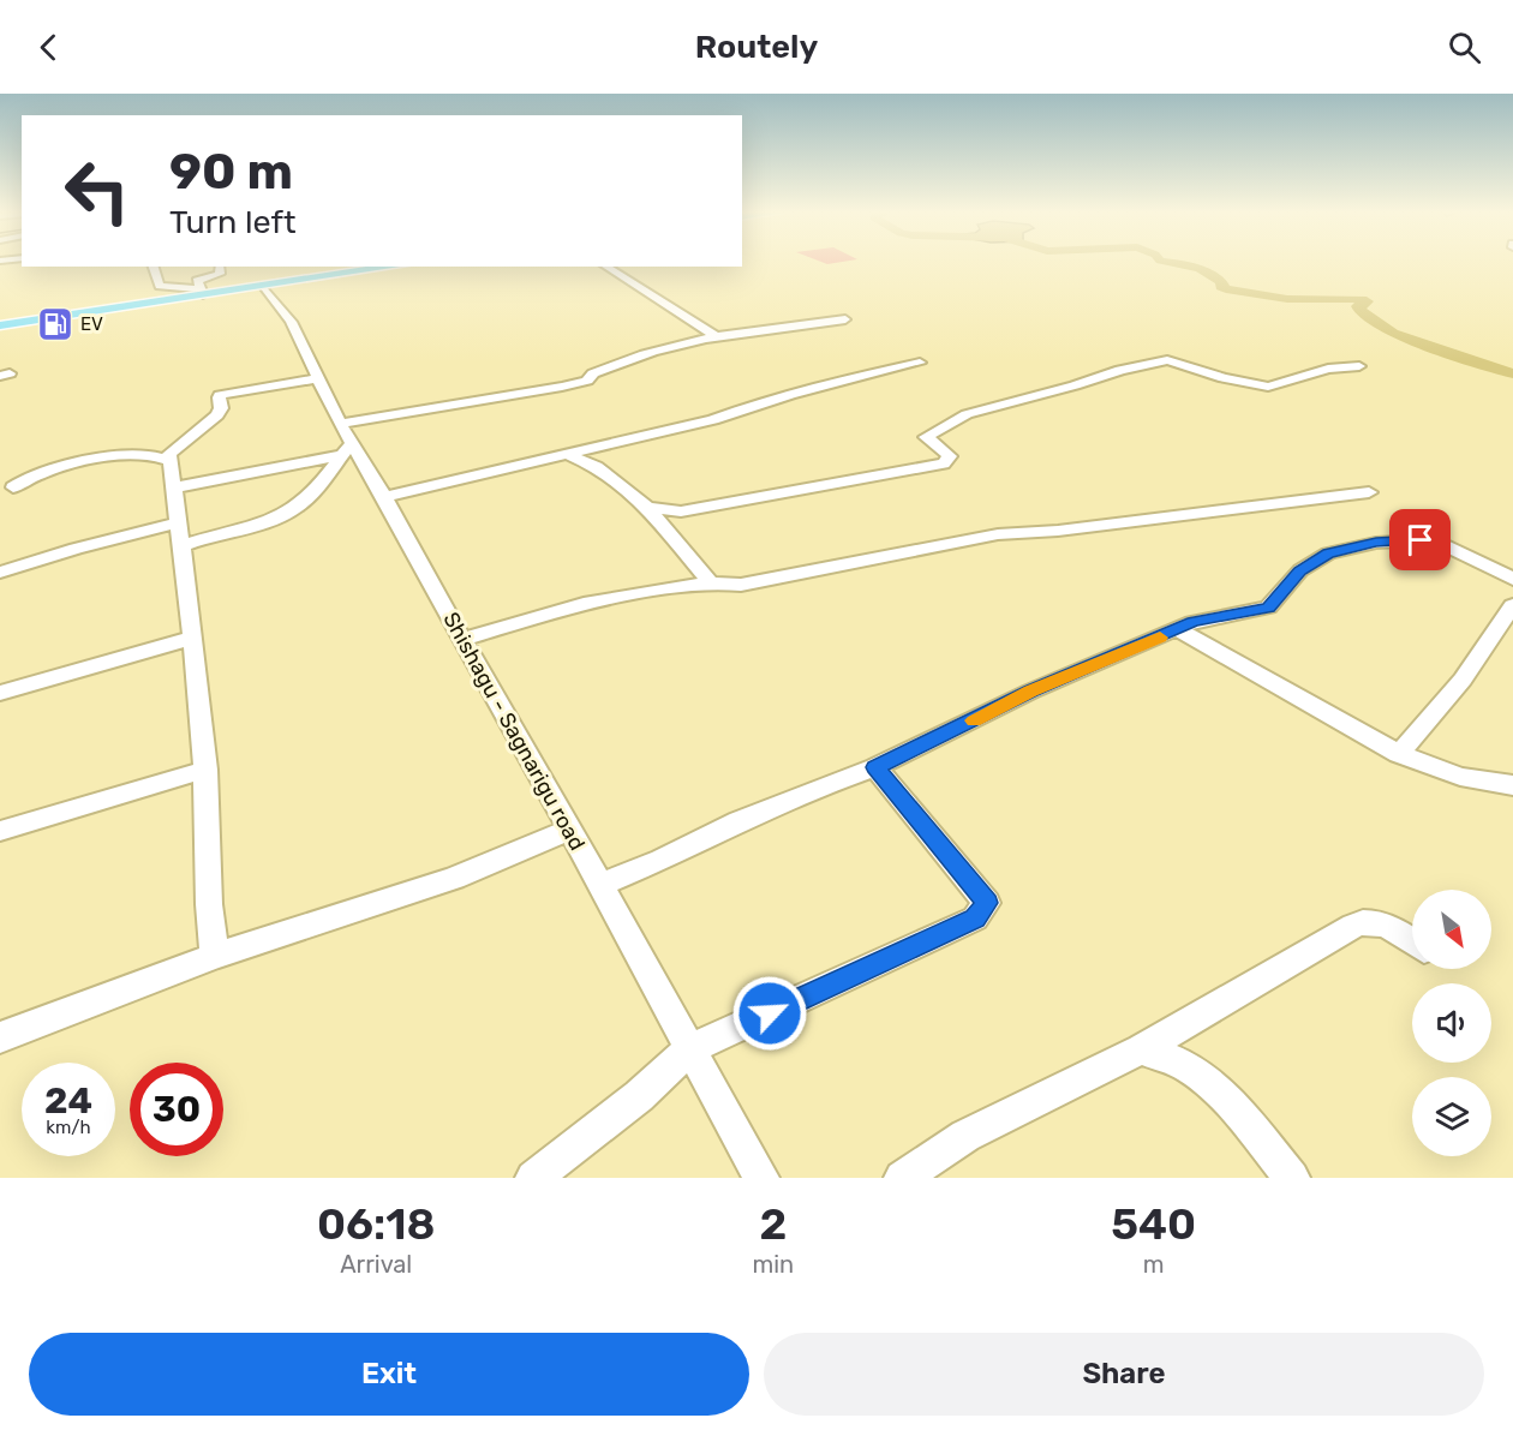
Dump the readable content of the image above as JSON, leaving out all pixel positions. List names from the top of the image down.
{
  "streets": {
    "street": ["Shishagu - Sagnarigu road"]
  },
  "places": {
    "fuel station": ["EV"]
  },
  "north": "bottom right",
  "page": {
    "header": "Routely",
    "turn": ["90 m", "Turn left"],
    "speed": "24 km/h",
    "limit": "30",
    "eta": [
      "06:18",
      "Arrival",
      "2",
      "min",
      "540",
      "m"
    ],
    "buttons": ["Exit", "Share"]
  }
}
